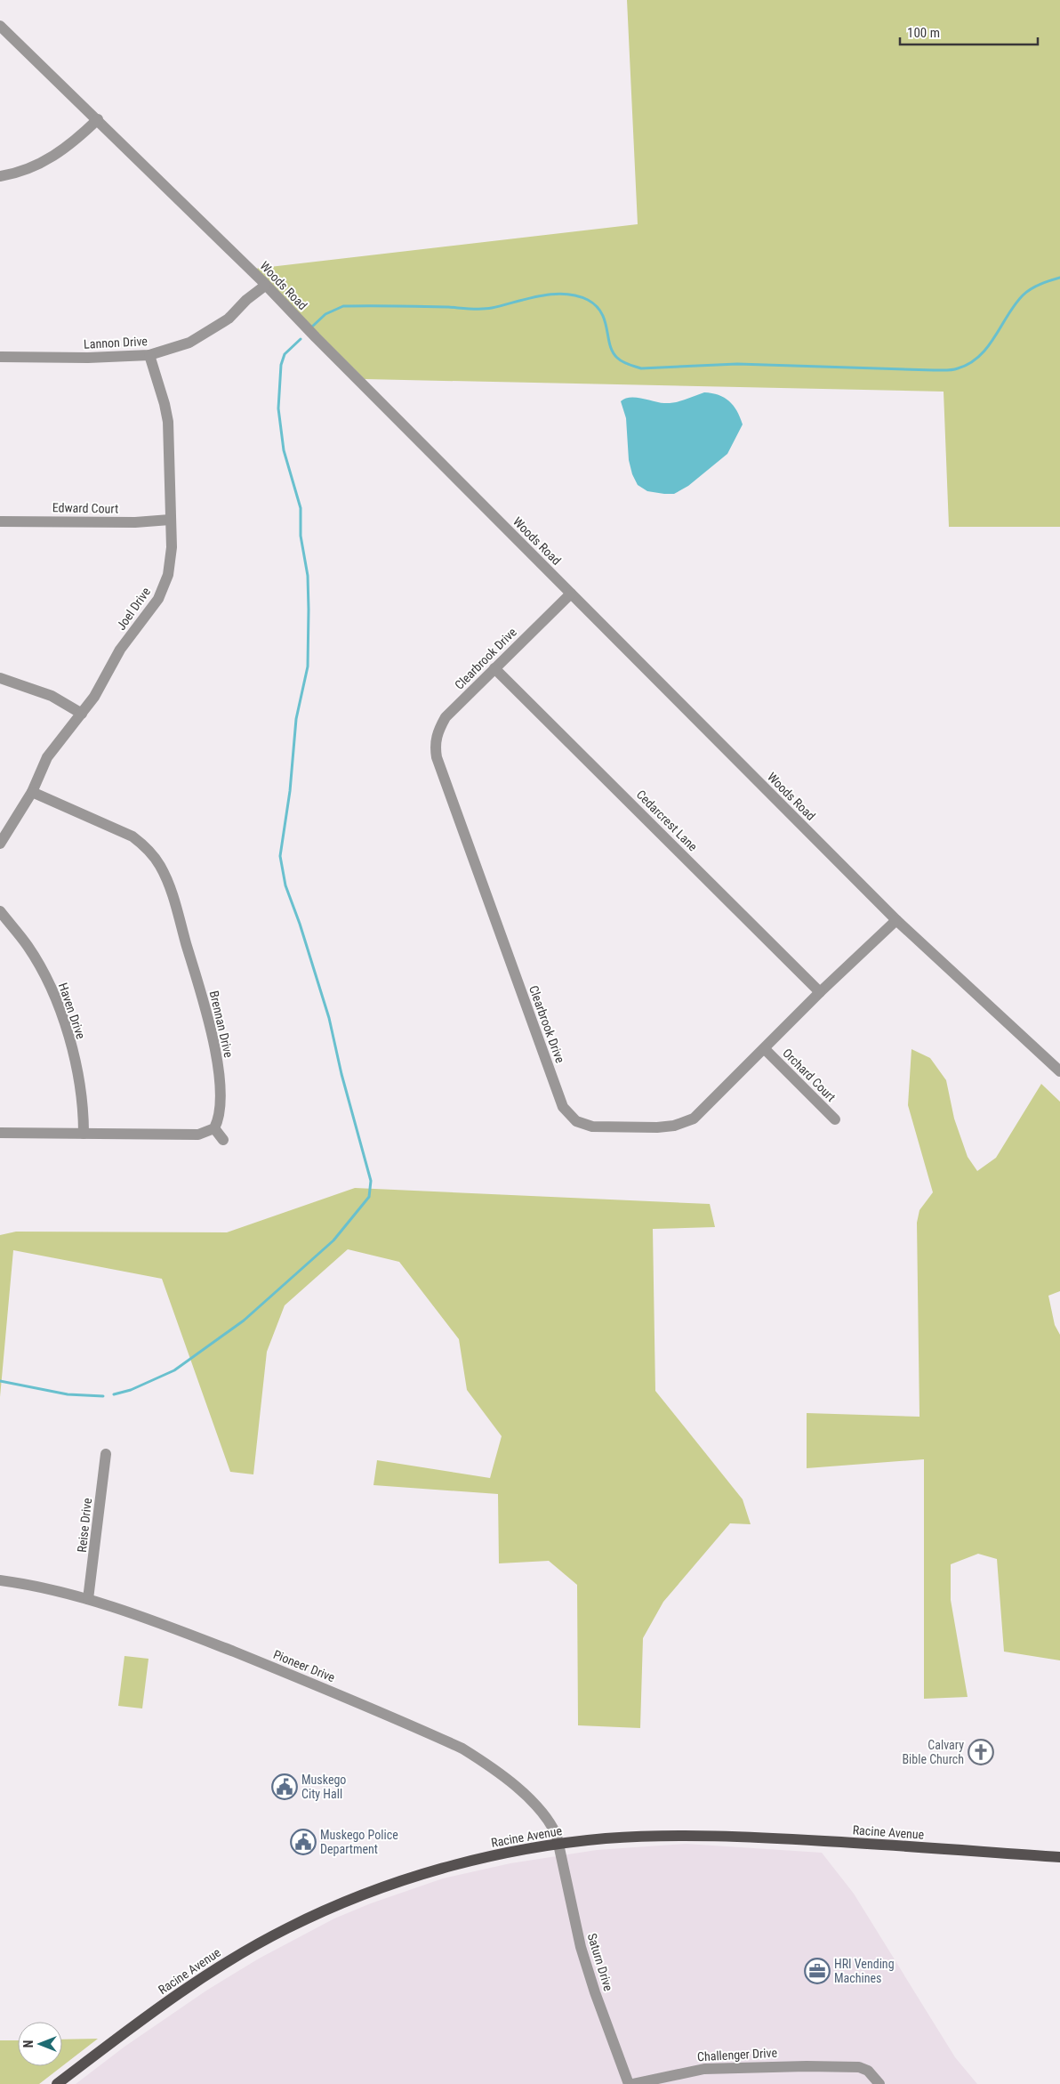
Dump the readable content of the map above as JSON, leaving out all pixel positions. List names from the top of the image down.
{
  "streets": {
    "main road": ["Racine Avenue"],
    "street": [
      "Woods Road",
      "Lannon Drive",
      "Edward Court",
      "Joel Drive",
      "Clearbrook Drive",
      "Cedarcrest Lane",
      "Haven Drive",
      "Brennan Drive",
      "Orchard Court",
      "Reise Drive",
      "Pioneer Drive",
      "Saturn Drive",
      "Challenger Drive"
    ]
  },
  "crossings": [
    ["Woods Road", "Lannon Drive"],
    ["Woods Road", "Clearbrook Drive"],
    ["Lannon Drive", "Joel Drive"],
    ["Edward Court", "Joel Drive"],
    ["Joel Drive", "Brennan Drive"],
    ["Clearbrook Drive", "Cedarcrest Lane"],
    ["Clearbrook Drive", "Orchard Court"],
    ["Reise Drive", "Pioneer Drive"],
    ["Pioneer Drive", "Racine Avenue"],
    ["Pioneer Drive", "Saturn Drive"],
    ["Racine Avenue", "Saturn Drive"],
    ["Saturn Drive", "Challenger Drive"]
  ],
  "places": {
    "church": ["Calvary Bible Church"],
    "public building": ["Muskego City Hall", "Muskego Police Department"],
    "office": ["HRI Vending Machines"]
  },
  "scale_bar": "100 m",
  "north": "left"
}
